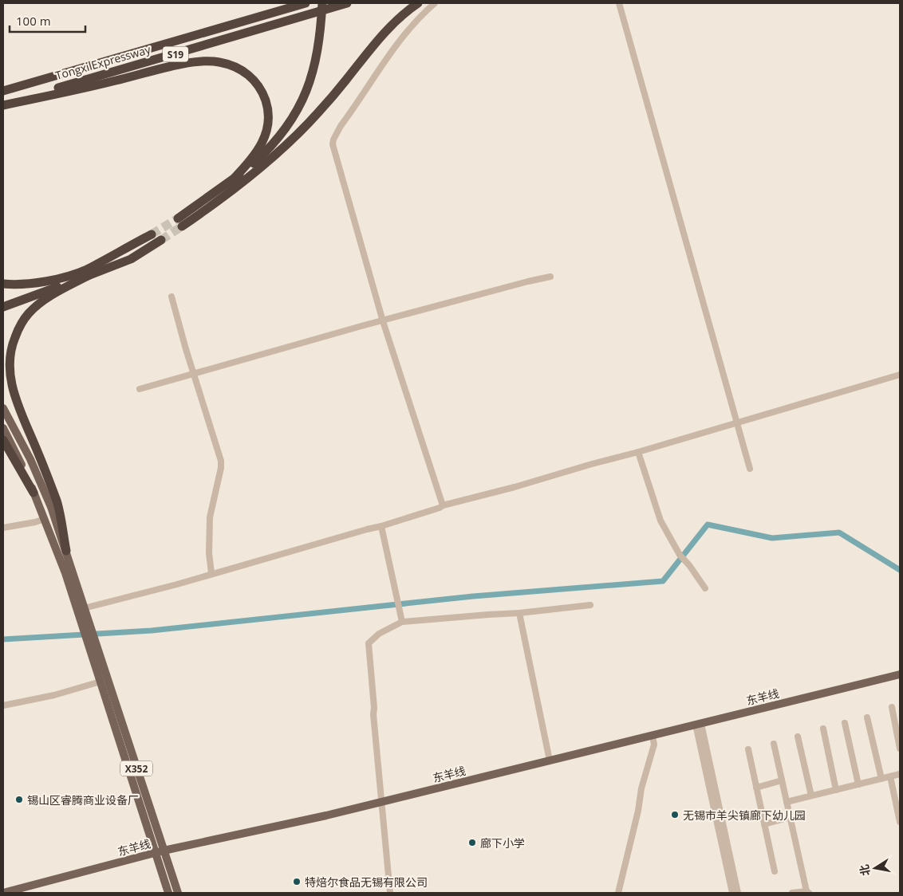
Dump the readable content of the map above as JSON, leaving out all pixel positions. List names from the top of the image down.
{
  "streets": {
    "highway": ["S19", "Tongxi Expressway"],
    "main road": ["东羊线", "X352"]
  },
  "crossings": [
    ["东羊线", "X352"]
  ],
  "places": [
    "锡山区睿腾商业设备厂",
    "无锡市羊尖镇廊下幼儿园",
    "廊下小学",
    "特焙尔食品无锡有限公司"
  ],
  "scale_bar": "100 m",
  "north": "left"
}
